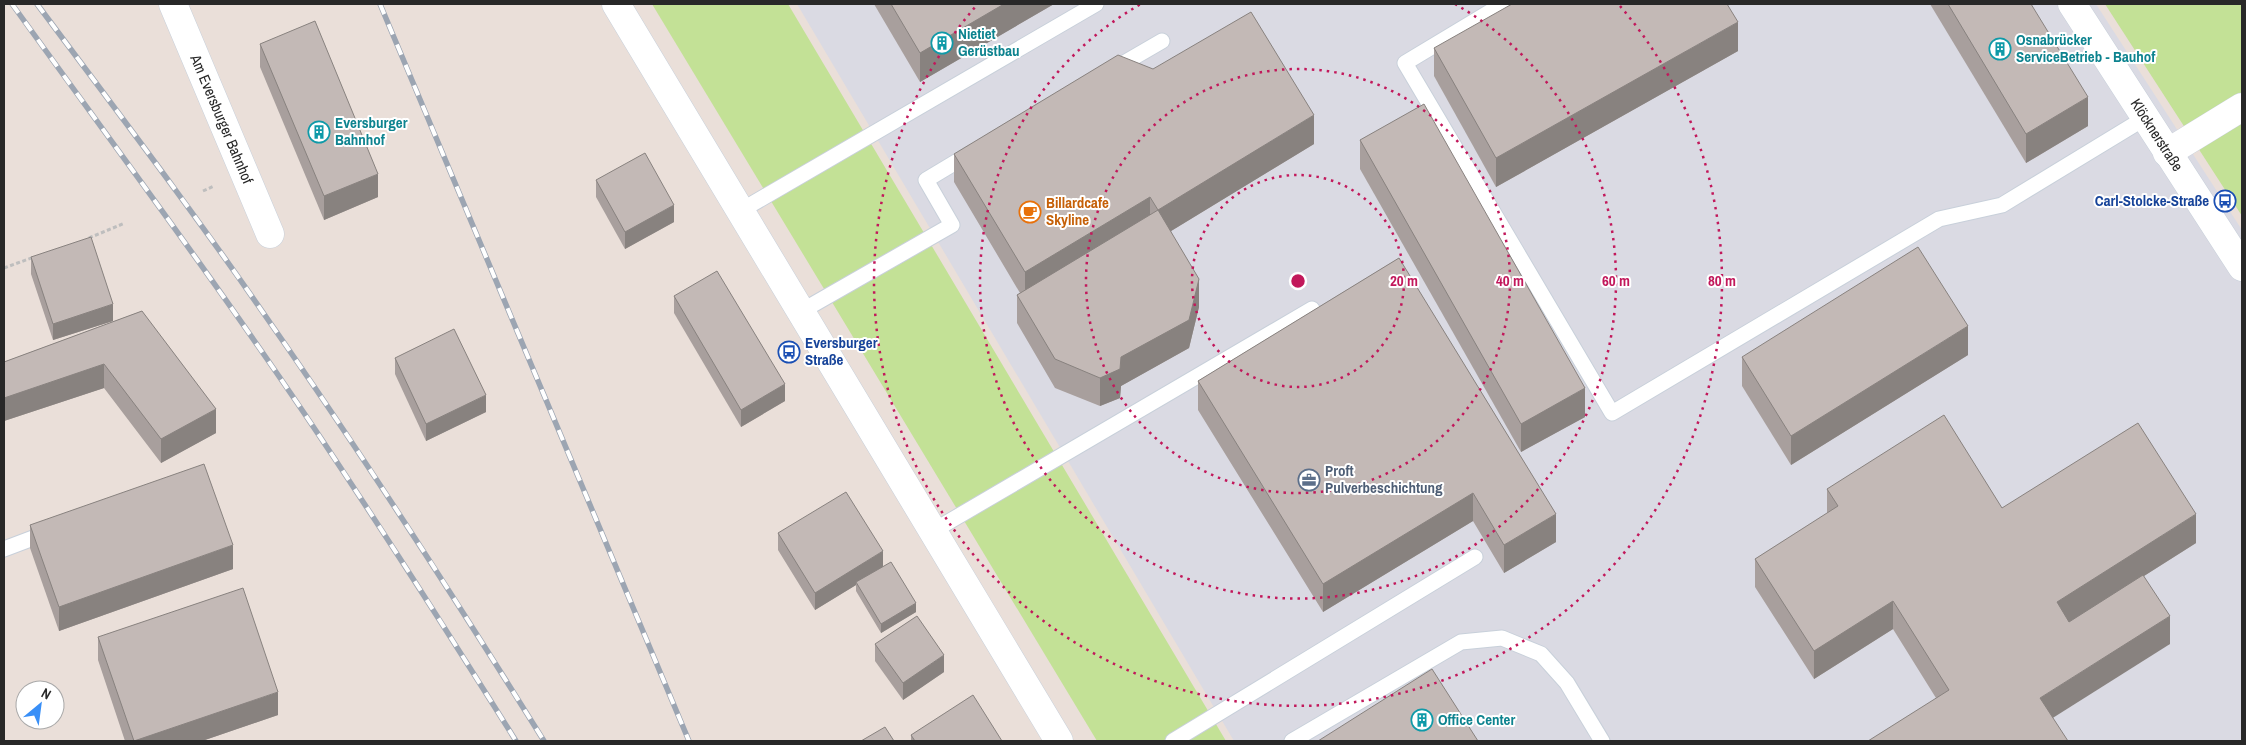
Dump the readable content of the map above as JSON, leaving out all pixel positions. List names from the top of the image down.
{
  "streets": {
    "street": ["Am Eversburger Bahnhof", "Klöcknerstraße"]
  },
  "places": {
    "building": [
      "Nietiet Gerüstbau",
      "Osnabrücker ServiceBetrieb - Bauhof",
      "Eversburger Bahnhof",
      "Office Center"
    ],
    "bus stop": ["Carl-Stolcke-Straße", "Eversburger Straße"],
    "cafe": ["Billardcafe Skyline"],
    "office": ["Proft Pulverbeschichtung"]
  },
  "north": "top right",
  "rings": [
    "20 m",
    "40 m",
    "60 m",
    "80 m"
  ]
}
